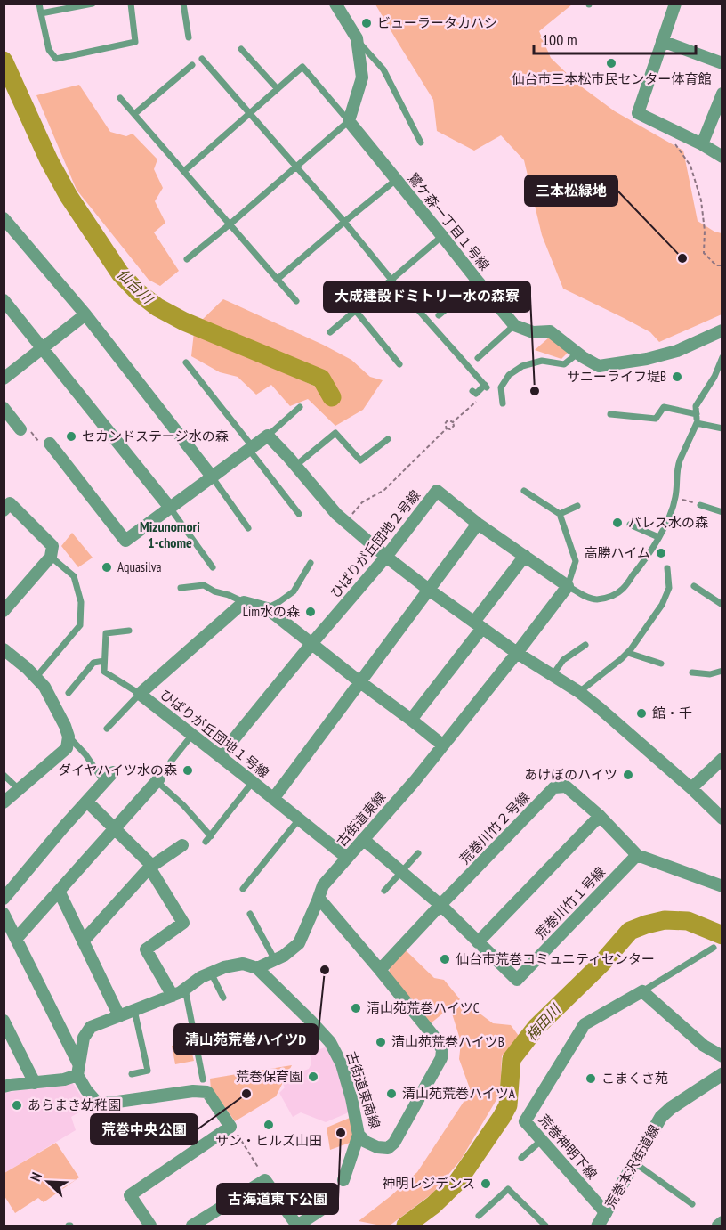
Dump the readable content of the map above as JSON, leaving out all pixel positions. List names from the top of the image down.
{
  "streets": {
    "street": [
      "鷺ケ森一丁目１号線",
      "ひばりが丘団地２号線",
      "ひばりが丘団地１号線",
      "古街道東線",
      "荒巻川竹２号線",
      "荒巻川竹１号線",
      "古街道東南線",
      "荒巻神明下線",
      "荒巻本沢街道線"
    ]
  },
  "crossings": [
    ["ひばりが丘団地２号線", "ひばりが丘団地１号線"],
    ["ひばりが丘団地１号線", "古街道東線"],
    ["古街道東線", "荒巻川竹１号線"],
    ["古街道東線", "古街道東南線"],
    ["荒巻川竹２号線", "荒巻川竹１号線"],
    ["荒巻川竹２号線", "古街道東南線"],
    ["荒巻神明下線", "荒巻本沢街道線"]
  ],
  "districts": ["Mizunomori 1-chome"],
  "water": ["仙台川", "梅田川"],
  "places": [
    "ビューラータカハシ",
    "仙台市三本松市民センター体育館",
    "三本松緑地",
    "サニーライフ堤B",
    "大成建設ドミトリー水の森寮",
    "セカンドステージ水の森",
    "パレス水の森",
    "高勝ハイム",
    "Aquasilva",
    "Lim水の森",
    "館・千",
    "ダイヤハイツ水の森",
    "あけぼのハイツ",
    "仙台市荒巻コミュニティセンター",
    "清山苑荒巻ハイツD",
    "清山苑荒巻ハイツC",
    "清山苑荒巻ハイツB",
    "荒巻保育園",
    "こまくさ苑",
    "荒巻中央公園",
    "清山苑荒巻ハイツA",
    "あらまき幼稚園",
    "サン・ヒルズ山田",
    "古海道東下公園",
    "神明レジデンス"
  ],
  "scale_bar": "100 m",
  "north": "top left"
}
